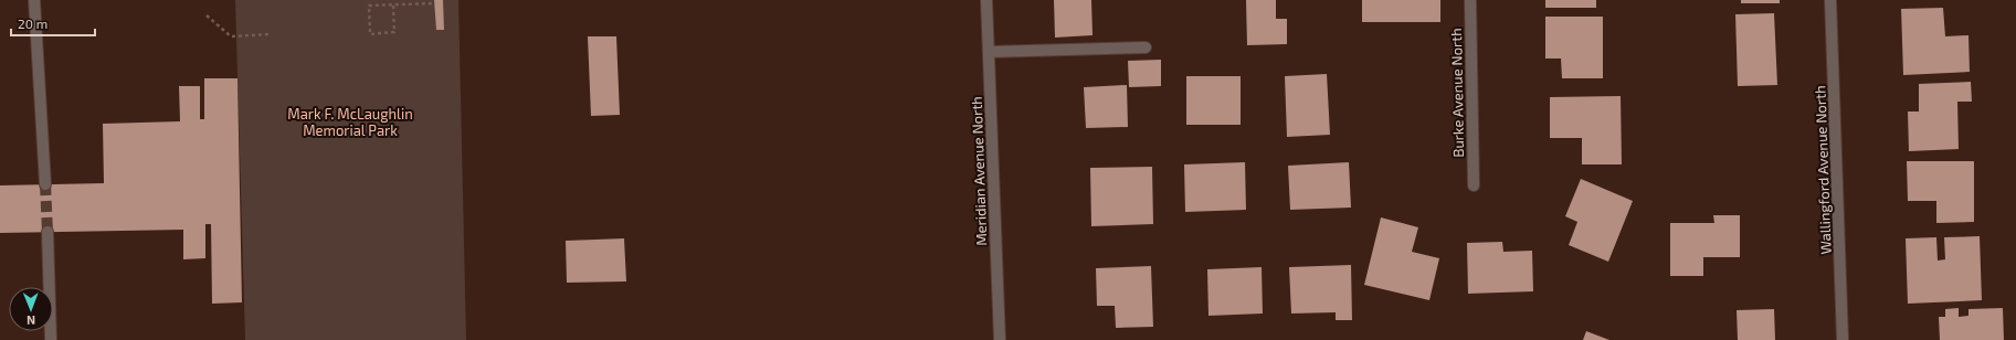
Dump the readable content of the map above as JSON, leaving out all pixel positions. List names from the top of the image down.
{
  "streets": {
    "street": ["Burke Avenue North", "Wallingford Avenue North", "Meridian Avenue North"]
  },
  "parks": ["Mark F. McLaughlin Memorial Park"],
  "scale_bar": "20 m",
  "north": "bottom"
}
